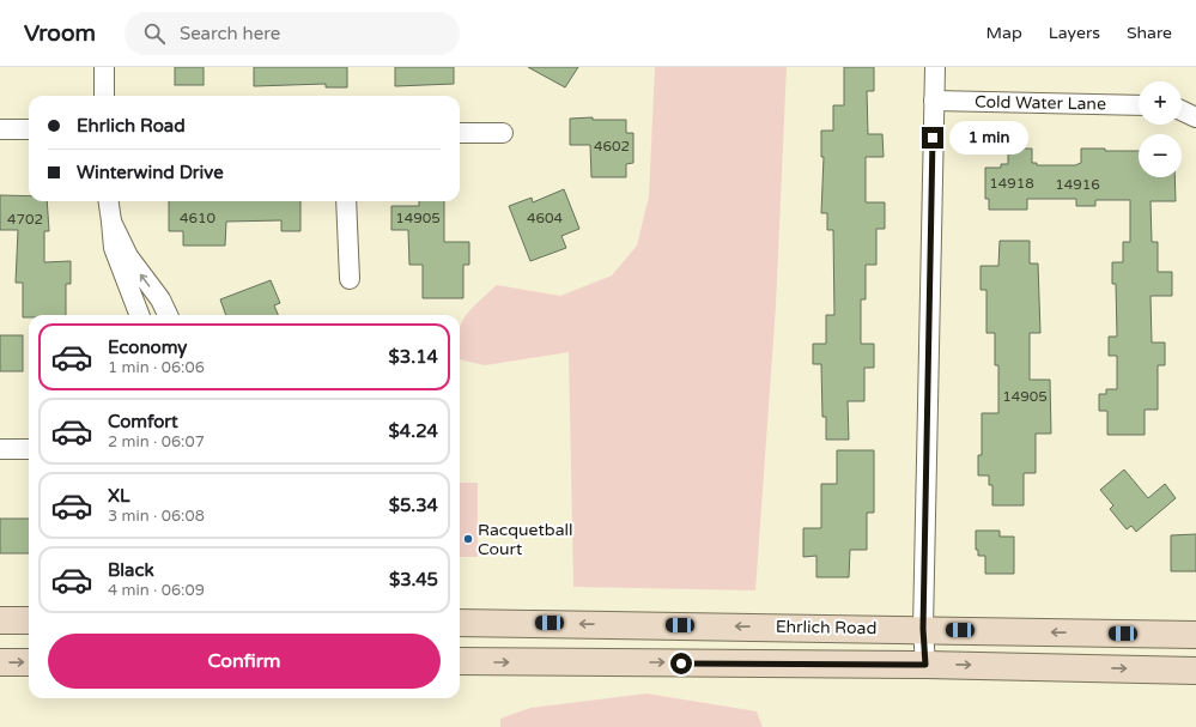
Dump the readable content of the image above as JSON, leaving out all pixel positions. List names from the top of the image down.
{
  "streets": {
    "main road": ["Ehrlich Road"],
    "street": ["Cold Water Lane"]
  },
  "places": ["Racquetball Court"],
  "house_numbers": [
    "4602",
    "14918",
    "14916",
    "4610",
    "14905",
    "4604",
    "4702",
    "14905"
  ],
  "page": {
    "header": "Vroom",
    "search": "Search here",
    "nav": ["Map", "Layers", "Share"],
    "map_buttons": ["+", "−"],
    "banner": ["Ehrlich Road", "Winterwind Drive"],
    "bubble": "1 min",
    "list": [
      {
        "name": "Economy",
        "note": "1 min · 06:06",
        "value": "$3.14"
      },
      {
        "name": "Comfort",
        "note": "2 min · 06:07",
        "value": "$4.24"
      },
      {
        "name": "XL",
        "note": "3 min · 06:08",
        "value": "$5.34"
      },
      {
        "name": "Black",
        "note": "4 min · 06:09",
        "value": "$3.45"
      }
    ],
    "buttons": "Confirm"
  }
}
